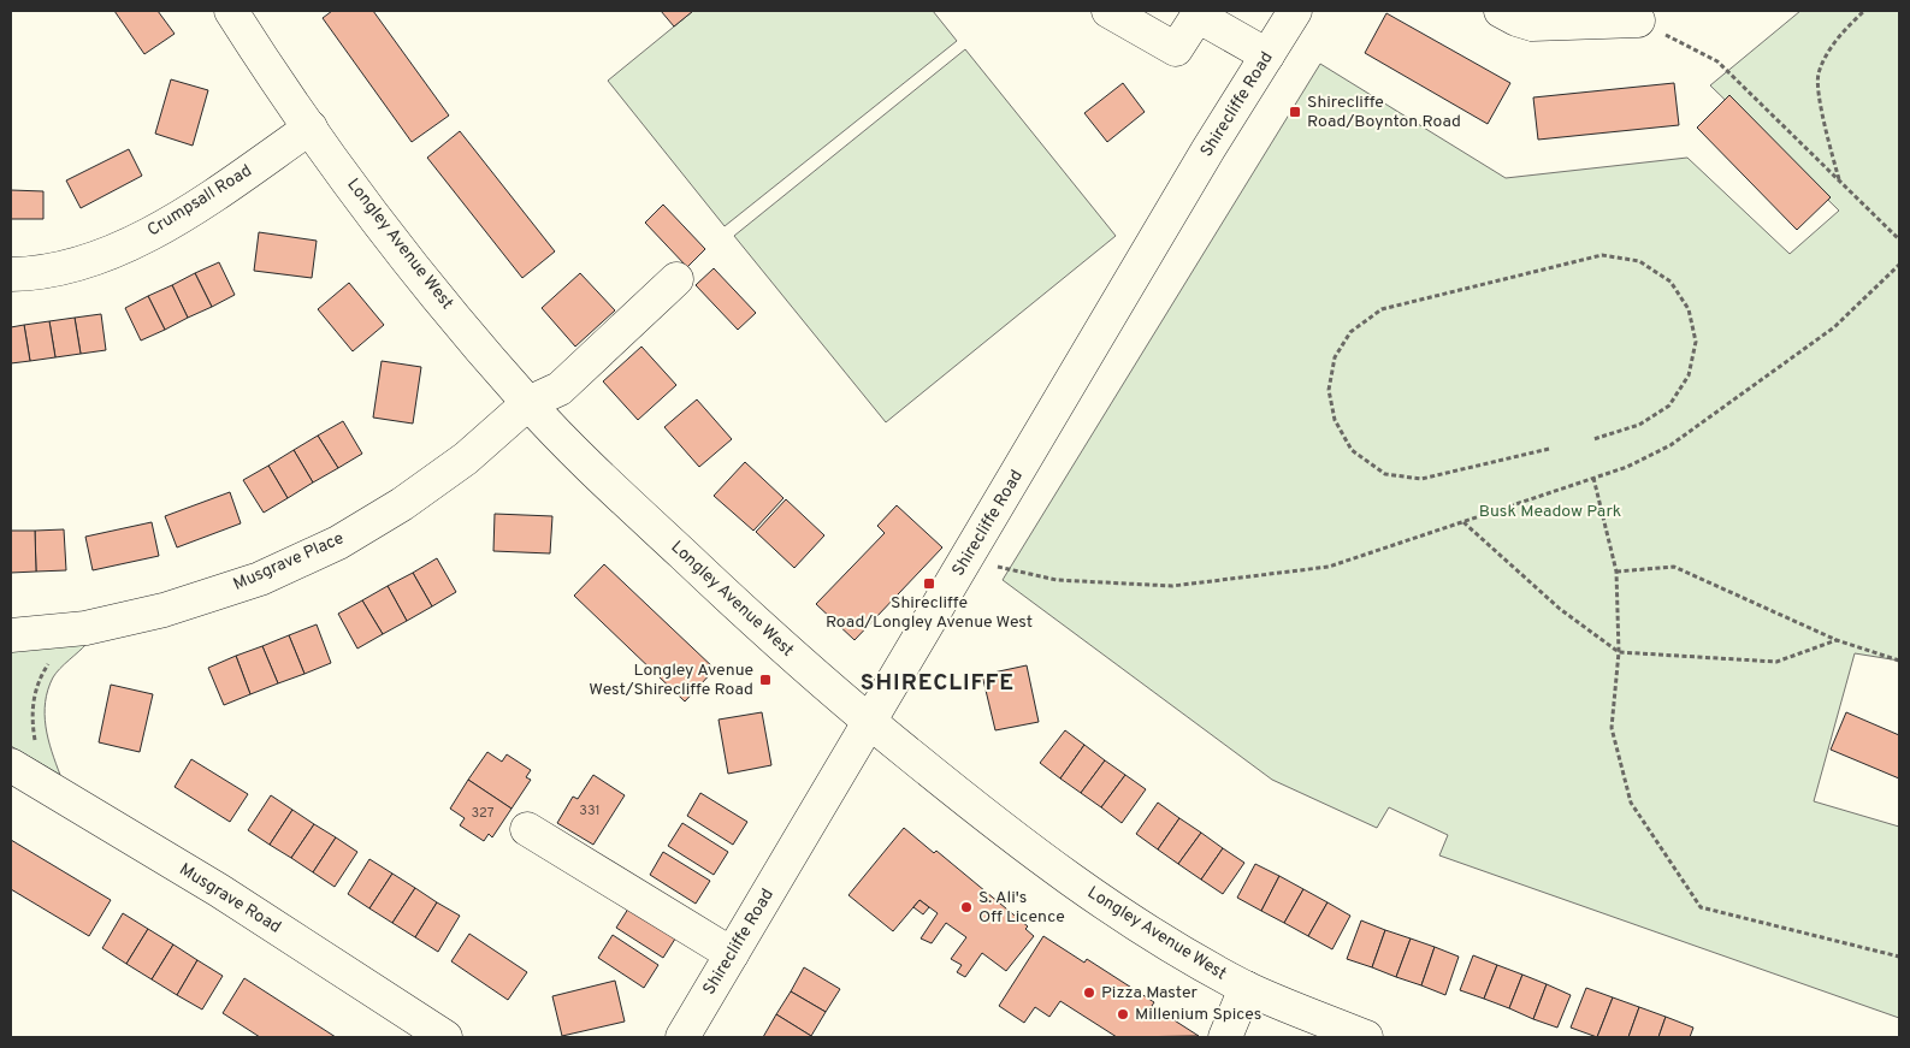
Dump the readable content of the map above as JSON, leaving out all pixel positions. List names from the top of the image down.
{
  "streets": {
    "street": [
      "Shirecliffe Road",
      "Crumpsall Road",
      "Longley Avenue West",
      "Musgrave Place",
      "Musgrave Road"
    ]
  },
  "crossings": [
    ["Shirecliffe Road", "Longley Avenue West"],
    ["Crumpsall Road", "Longley Avenue West"],
    ["Longley Avenue West", "Musgrave Place"]
  ],
  "districts": ["SHIRECLIFFE"],
  "parks": ["Busk Meadow Park"],
  "places": {
    "transit": ["Shirecliffe Road/Boynton Road", "Shirecliffe Road/Longley Avenue West", "Longley Avenue West/Shirecliffe Road"],
    "other": ["S. Ali's Off Licence", "Pizza Master", "Millenium Spices"]
  },
  "house_numbers": ["331", "327"]
}
